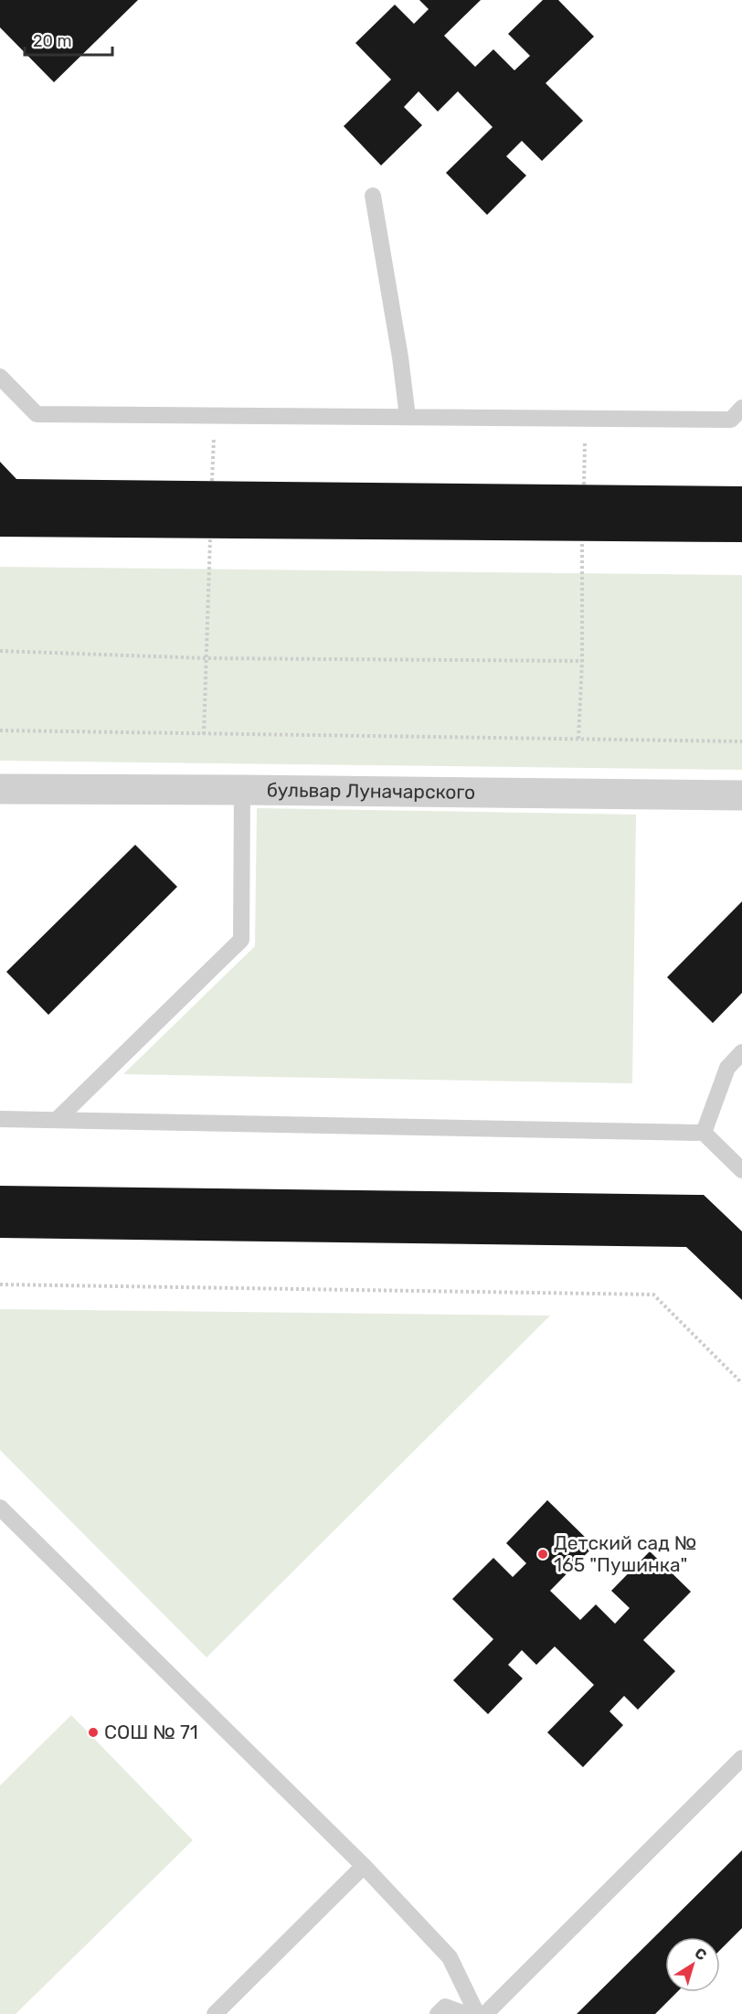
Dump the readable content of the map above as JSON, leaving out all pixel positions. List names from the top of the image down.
{
  "streets": {
    "street": ["бульвар Луначарского"]
  },
  "places": ["Детский сад № 165 \"Пушинка\"", "СОШ № 71"],
  "scale_bar": "20 m",
  "north": "top right"
}
